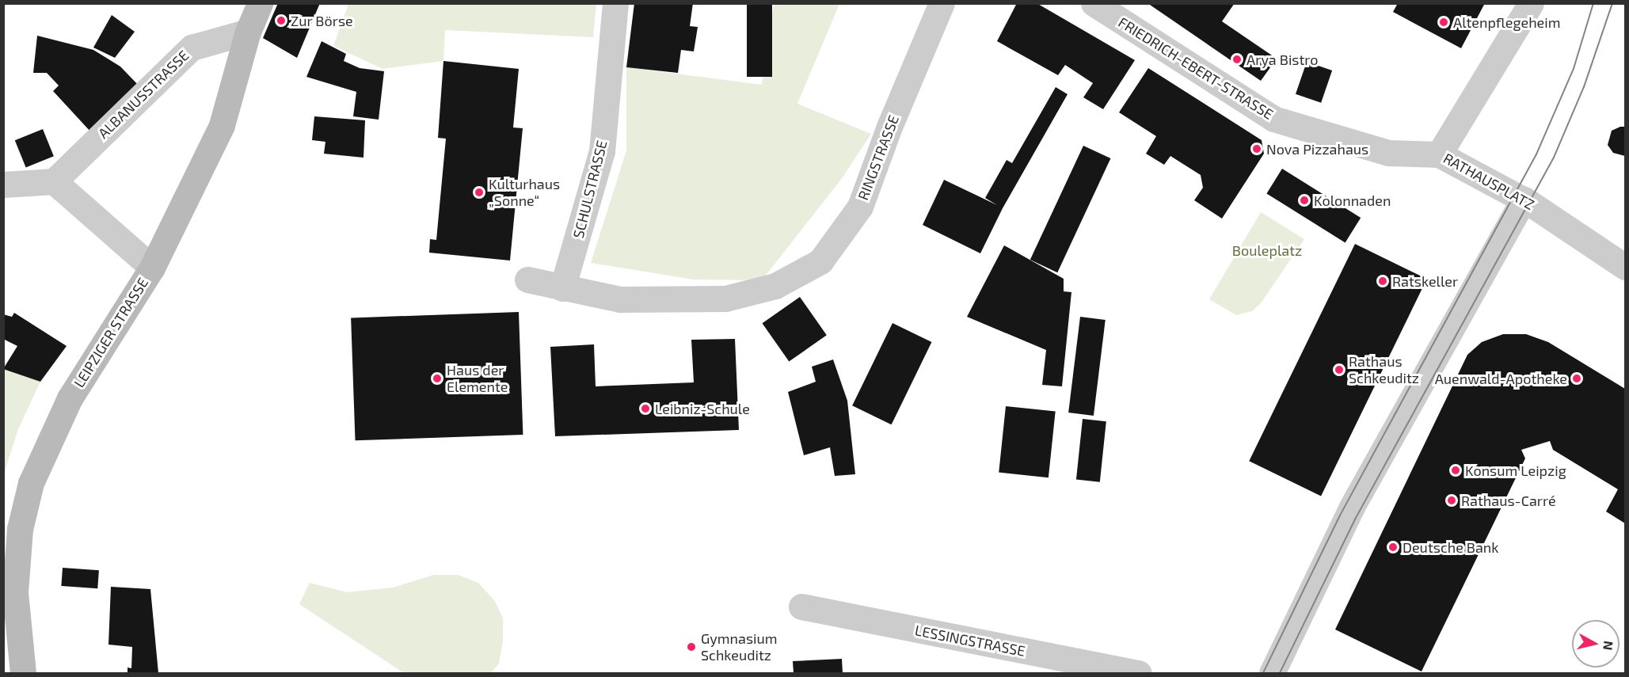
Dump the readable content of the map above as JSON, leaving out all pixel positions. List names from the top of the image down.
{
  "streets": {
    "street": [
      "FRIEDRICH-EBERT-STRASSE",
      "ALBANUSSTRASSE",
      "RINGSTRASSE",
      "RATHAUSPLATZ",
      "SCHULSTRASSE",
      "LEIPZIGER STRASSE",
      "LESSINGSTRASSE"
    ]
  },
  "crossings": [
    ["FRIEDRICH-EBERT-STRASSE", "RATHAUSPLATZ"],
    ["ALBANUSSTRASSE", "LEIPZIGER STRASSE"],
    ["RINGSTRASSE", "SCHULSTRASSE"]
  ],
  "parks": ["Bouleplatz"],
  "places": [
    "Zur Börse",
    "Altenpflegeheim",
    "Arya Bistro",
    "Nova Pizzahaus",
    "Kulturhaus „Sonne“",
    "Kolonnaden",
    "Ratskeller",
    "Rathaus Schkeuditz",
    "Haus der Elemente",
    "Auenwald-Apotheke",
    "Leibniz-Schule",
    "Konsum Leipzig",
    "Rathaus-Carré",
    "Deutsche Bank",
    "Gymnasium Schkeuditz"
  ],
  "north": "right"
}
